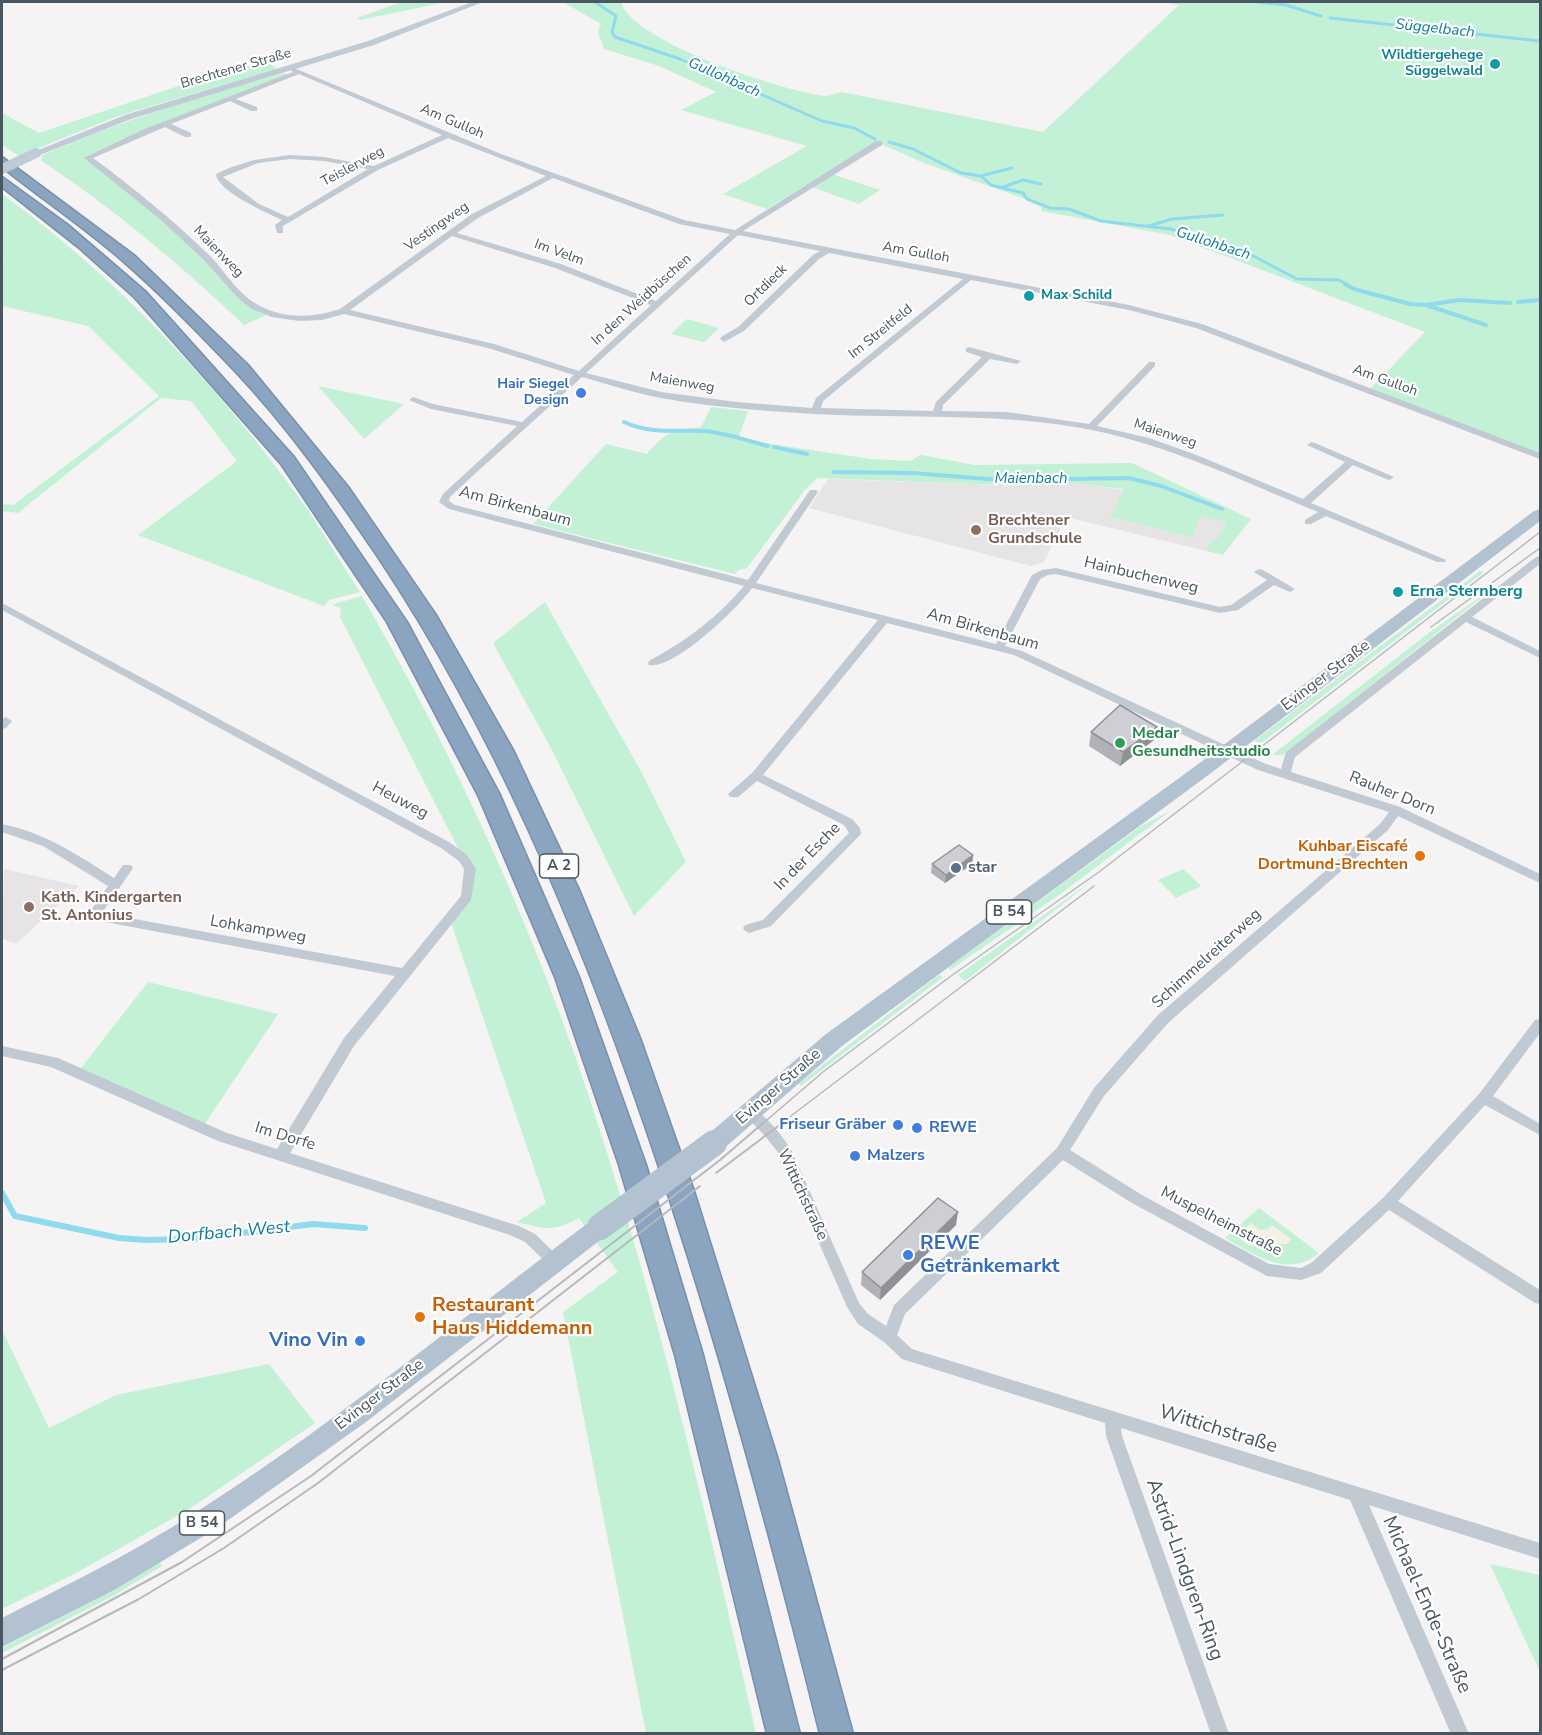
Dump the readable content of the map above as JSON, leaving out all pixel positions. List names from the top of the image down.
{
  "streets": {
    "highway": ["A 2"],
    "main road": ["Evinger Straße", "B 54"],
    "street": [
      "Brechtener Straße",
      "Am Gulloh",
      "Teislerweg",
      "Vestingweg",
      "Maienweg",
      "Im Velm",
      "Ortdieck",
      "In den Weidbüschen",
      "Im Streitfeld",
      "Am Birkenbaum",
      "Hainbuchenweg",
      "Rauher Dorn",
      "Heuweg",
      "In der Esche",
      "Lohkampweg",
      "Schimmelreiterweg",
      "Im Dorfe",
      "Wittichstraße",
      "Muspelheimstraße",
      "Astrid-Lindgren-Ring",
      "Michael-Ende-Straße"
    ]
  },
  "crossings": [
    ["Brechtener Straße", "Am Gulloh"],
    ["Brechtener Straße", "Maienweg"],
    ["Am Gulloh", "Teislerweg"],
    ["Am Gulloh", "Vestingweg"],
    ["Am Gulloh", "Ortdieck"],
    ["Am Gulloh", "In den Weidbüschen"],
    ["Am Gulloh", "Im Streitfeld"],
    ["Vestingweg", "Maienweg"],
    ["Vestingweg", "Im Velm"],
    ["Maienweg", "In den Weidbüschen"],
    ["Maienweg", "Im Streitfeld"],
    ["Im Velm", "In den Weidbüschen"],
    ["In den Weidbüschen", "Am Birkenbaum"],
    ["Am Birkenbaum", "Hainbuchenweg"],
    ["Am Birkenbaum", "Evinger Straße"],
    ["Am Birkenbaum", "Rauher Dorn"],
    ["Evinger Straße", "Rauher Dorn"],
    ["Evinger Straße", "Im Dorfe"],
    ["Evinger Straße", "Wittichstraße"],
    ["Rauher Dorn", "Schimmelreiterweg"],
    ["Heuweg", "Lohkampweg"],
    ["Heuweg", "Im Dorfe"],
    ["Schimmelreiterweg", "Muspelheimstraße"],
    ["Wittichstraße", "Astrid-Lindgren-Ring"],
    ["Wittichstraße", "Michael-Ende-Straße"]
  ],
  "water": [
    "Süggelbach",
    "Gullohbach",
    "Maienbach",
    "Dorfbach West"
  ],
  "places": [
    "Wildtiergehege Süggelwald",
    "Max Schild",
    "Hair Siegel Design",
    "Brechtener Grundschule",
    "Erna Sternberg",
    "Medar Gesundheitsstudio",
    "Kuhbar Eiscafé Dortmund-Brechten",
    "star",
    "Kath. Kindergarten St. Antonius",
    "Friseur Gräber",
    "REWE",
    "Malzers",
    "REWE Getränkemarkt",
    "Restaurant Haus Hiddemann",
    "Vino Vin"
  ]
}
